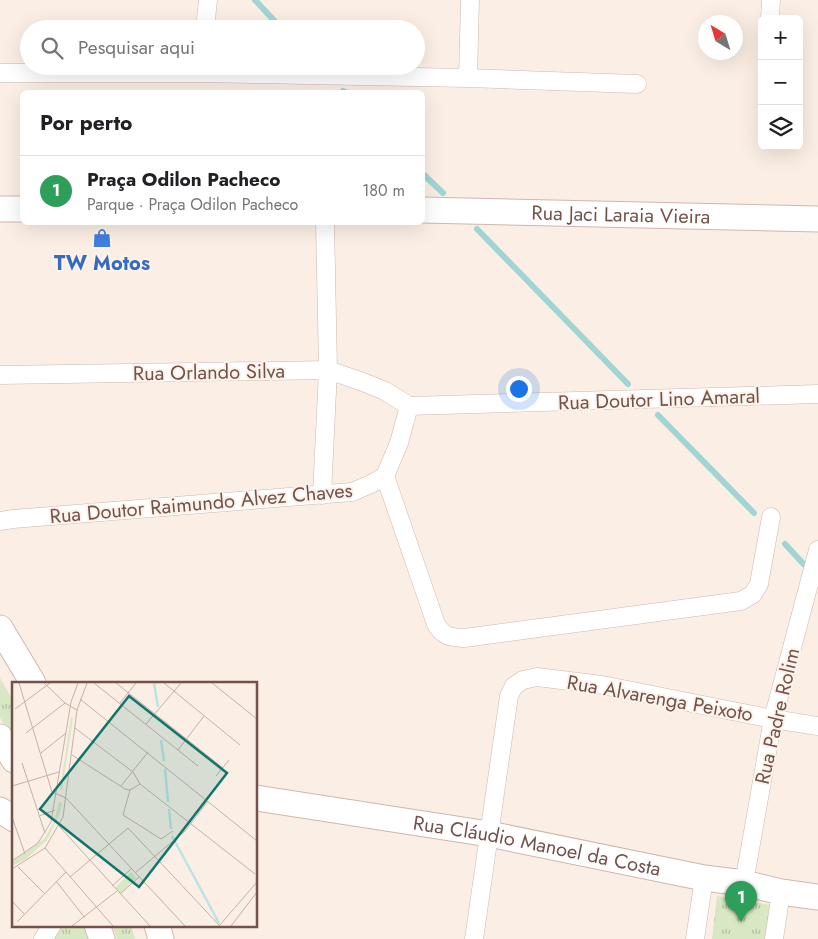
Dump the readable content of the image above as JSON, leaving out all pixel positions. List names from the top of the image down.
{
  "streets": {
    "street": [
      "Rua Jaci Laraia Vieira",
      "Rua Orlando Silva",
      "Rua Doutor Lino Amaral",
      "Rua Doutor Raimundo Alvez Chaves",
      "Rua Alvarenga Peixoto",
      "Rua Padre Rolim",
      "Rua Cláudio Manoel da Costa"
    ]
  },
  "crossings": [
    ["Rua Orlando Silva", "Rua Doutor Lino Amaral"],
    ["Rua Alvarenga Peixoto", "Rua Padre Rolim"],
    ["Rua Alvarenga Peixoto", "Rua Cláudio Manoel da Costa"],
    ["Rua Padre Rolim", "Rua Cláudio Manoel da Costa"]
  ],
  "places": {
    "shop": ["TW Motos"]
  },
  "north": "top left",
  "page": {
    "map_buttons": ["+", "−"],
    "search": "Pesquisar aqui",
    "heading": "Por perto",
    "list": [
      {
        "mark": "1",
        "name": "Praça Odilon Pacheco",
        "note": "Parque · Praça Odilon Pacheco",
        "value": "180 m"
      }
    ],
    "pins": "1"
  }
}
